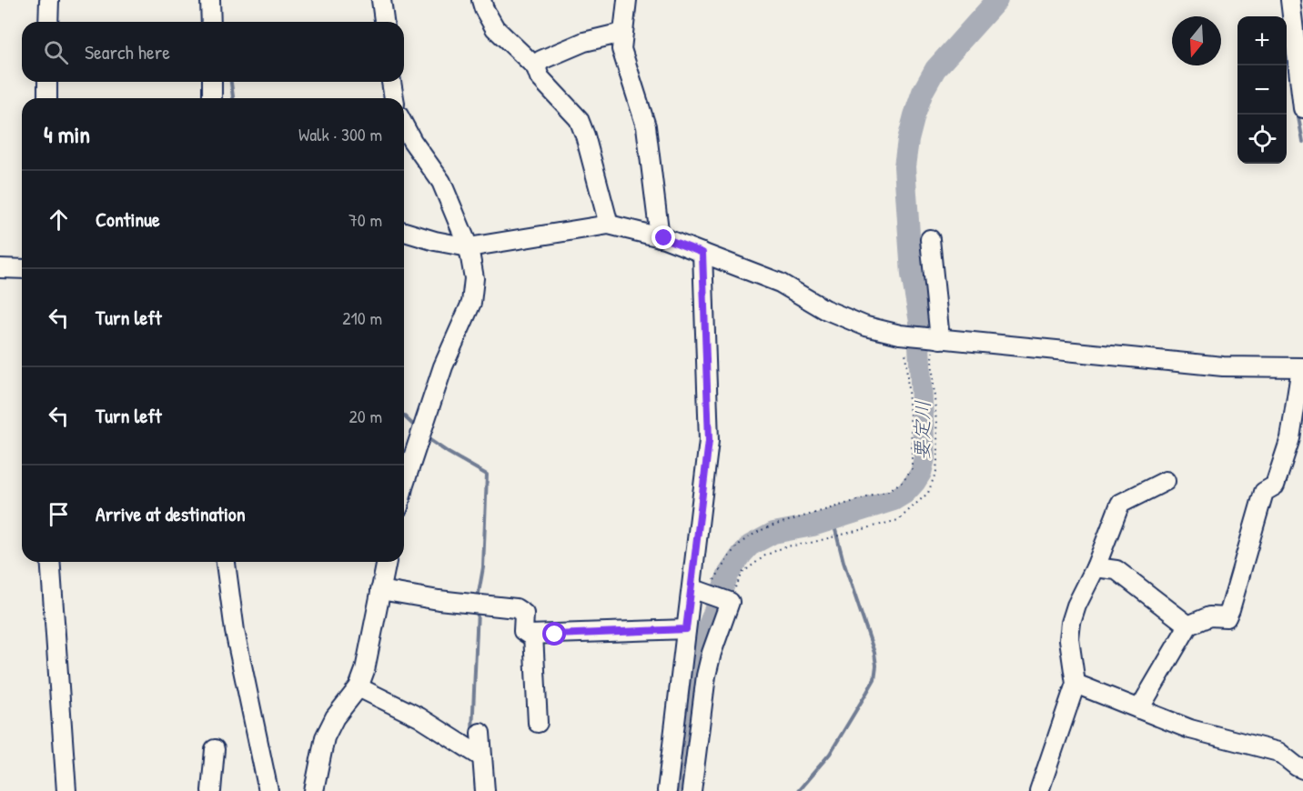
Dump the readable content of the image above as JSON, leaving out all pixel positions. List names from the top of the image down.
{
  "water": ["要定川"],
  "north": "bottom",
  "page": {
    "map_buttons": ["+", "−"],
    "search": "Search here",
    "heading": ["4 min", "Walk · 300 m"],
    "list": [
      ["Continue", "70 m"],
      ["Turn left", "210 m"],
      ["Turn left", "20 m"],
      "Arrive at destination"
    ]
  }
}
